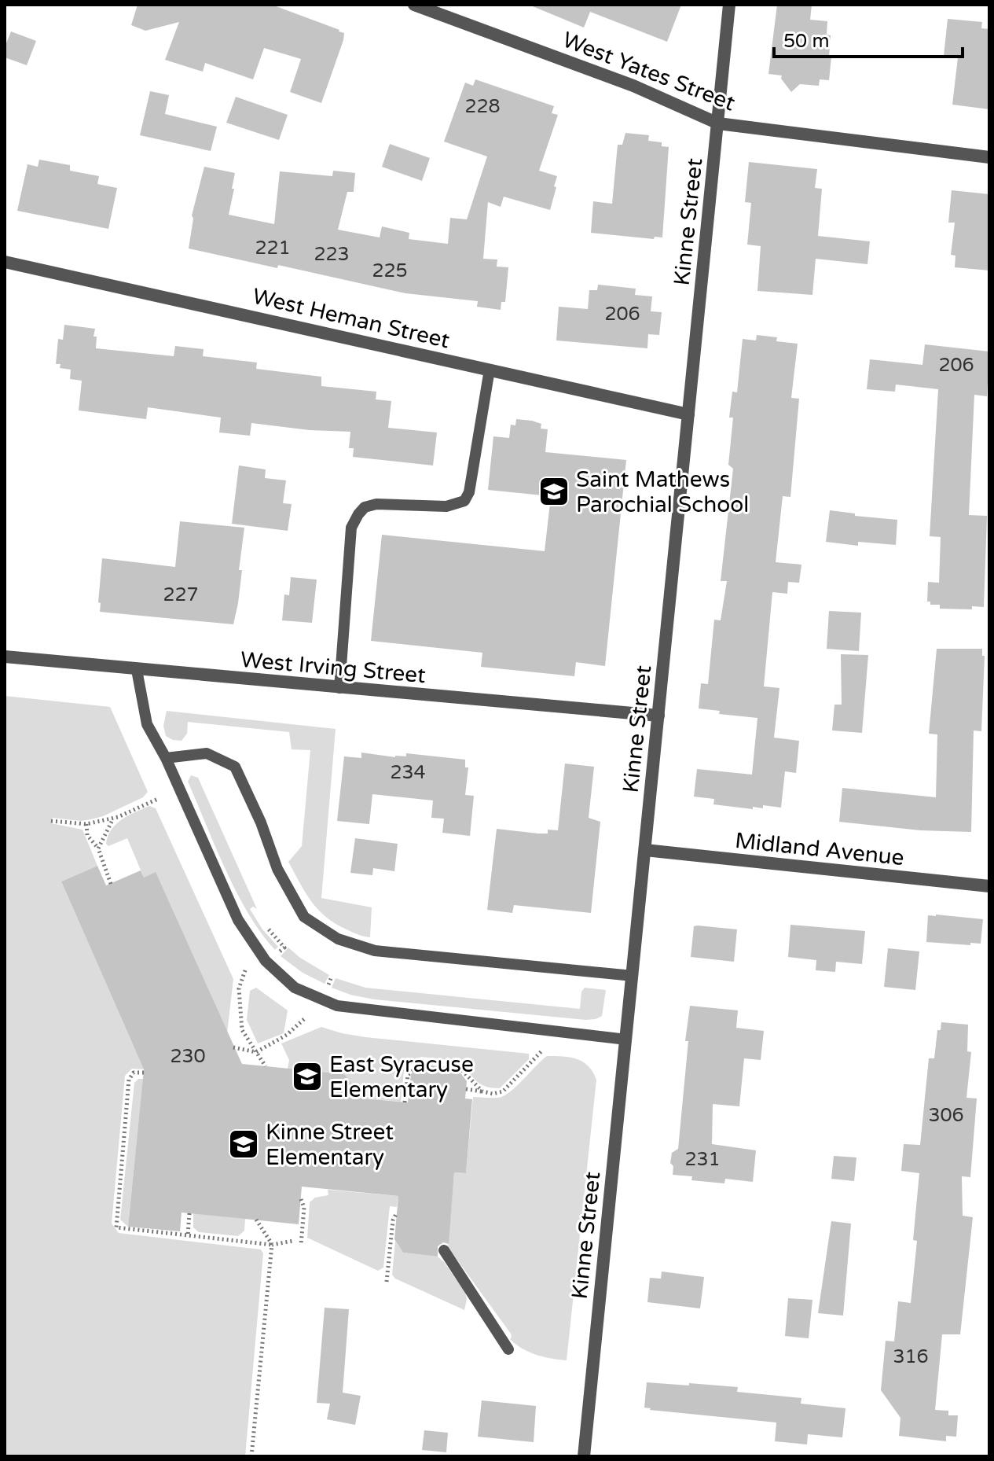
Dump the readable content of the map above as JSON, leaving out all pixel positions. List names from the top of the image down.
{
  "streets": {
    "street": [
      "West Yates Street",
      "Kinne Street",
      "West Heman Street",
      "West Irving Street",
      "Midland Avenue"
    ]
  },
  "crossings": [
    ["West Yates Street", "Kinne Street"],
    ["Kinne Street", "West Heman Street"],
    ["Kinne Street", "West Irving Street"],
    ["Kinne Street", "Midland Avenue"]
  ],
  "places": {
    "school or university": ["Saint Mathews Parochial School", "East Syracuse Elementary", "Kinne Street Elementary"]
  },
  "house_numbers": [
    "228",
    "221",
    "223",
    "225",
    "206",
    "206",
    "227",
    "234",
    "230",
    "306",
    "231",
    "316"
  ],
  "scale_bar": "50 m"
}
